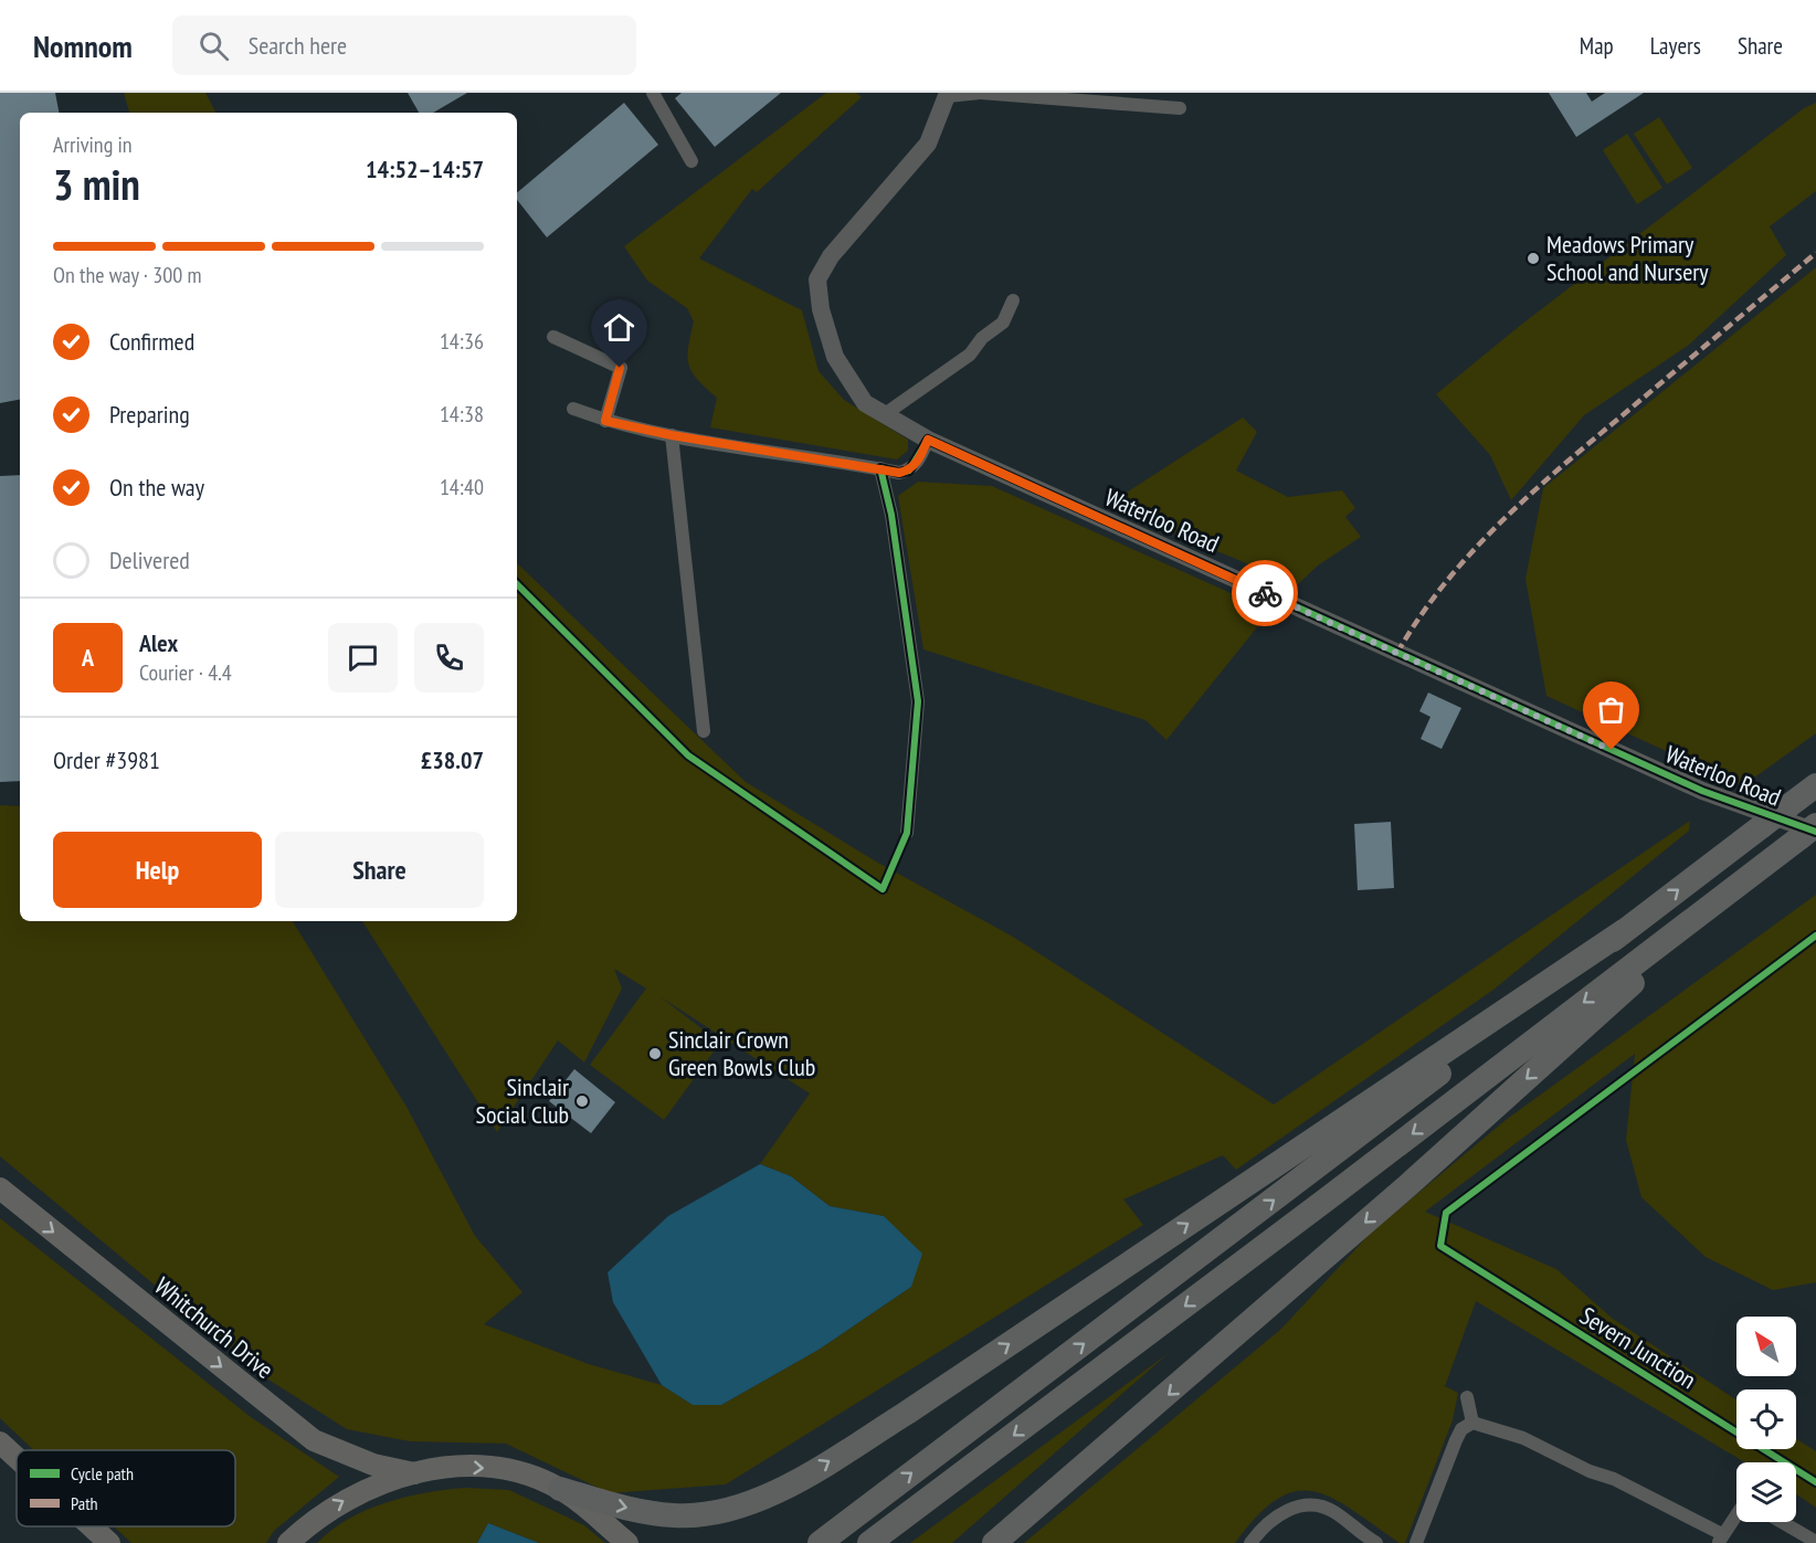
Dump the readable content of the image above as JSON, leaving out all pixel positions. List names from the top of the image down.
{
  "streets": {
    "main road": ["Whitchurch Drive"],
    "street": ["Waterloo Road"],
    "cycle path": ["Severn Junction"]
  },
  "one_way": ["Whitchurch Drive"],
  "places": ["Meadows Primary School and Nursery", "Sinclair Crown Green Bowls Club", "Sinclair Social Club"],
  "legend": ["Cycle path", "Path"],
  "north": "top left",
  "page": {
    "header": "Nomnom",
    "search": "Search here",
    "nav": ["Map", "Layers", "Share"],
    "heading": ["3 min", "Arriving in", "14:52–14:57"],
    "panel": [
      "Alex",
      "Courier · 4.4",
      "Order #3981",
      "£38.07"
    ],
    "bar": "On the way · 300 m",
    "list": [
      ["Confirmed", "14:36"],
      ["Preparing", "14:38"],
      ["On the way", "14:40"],
      "Delivered"
    ],
    "round": "A",
    "buttons": ["Help", "Share"]
  }
}
